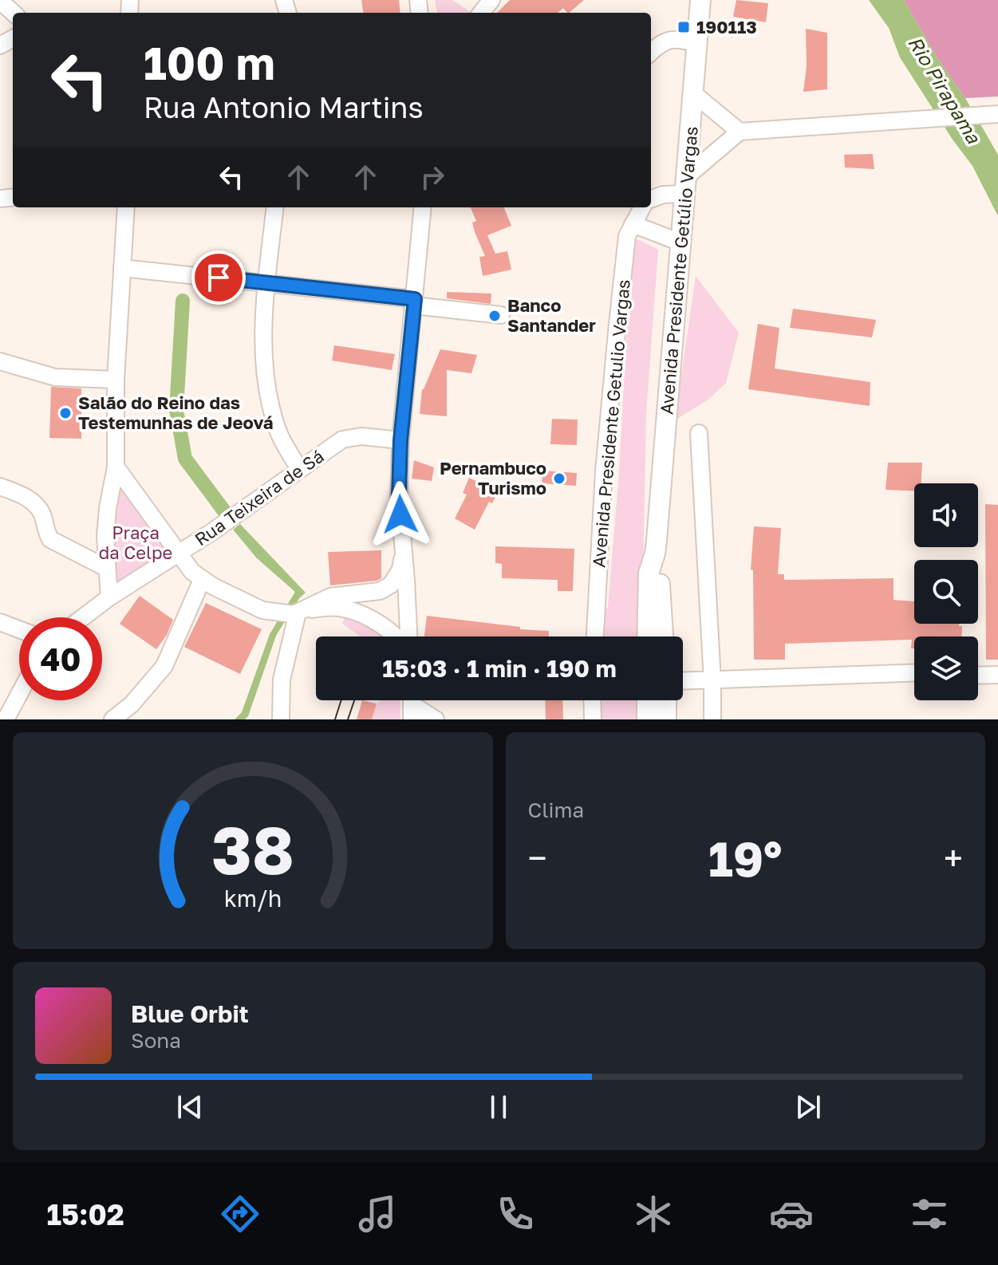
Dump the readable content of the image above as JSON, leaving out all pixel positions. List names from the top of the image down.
{
  "streets": {
    "main road": ["Avenida Presidente Getúlio Vargas"],
    "street": ["Avenida Presidente Getulio Vargas", "Rua Teixeira de Sá"]
  },
  "water": ["Rio Pirapama"],
  "parks": ["Praça da Celpe"],
  "places": {
    "transit": ["190113"],
    "other": ["Banco Santander", "Salão do Reino das Testemunhas de Jeová", "Pernambuco Turismo"]
  },
  "page": {
    "turn": ["100 m", "Rua Antonio Martins"],
    "limit": "40",
    "trip": "15:03 · 1 min · 190 m",
    "tile": "Clima",
    "heat": ["−", "19°", "+"],
    "song": ["Blue Orbit", "Sona"],
    "tabs": "15:02",
    "gauge": ["38", "km/h"]
  }
}
